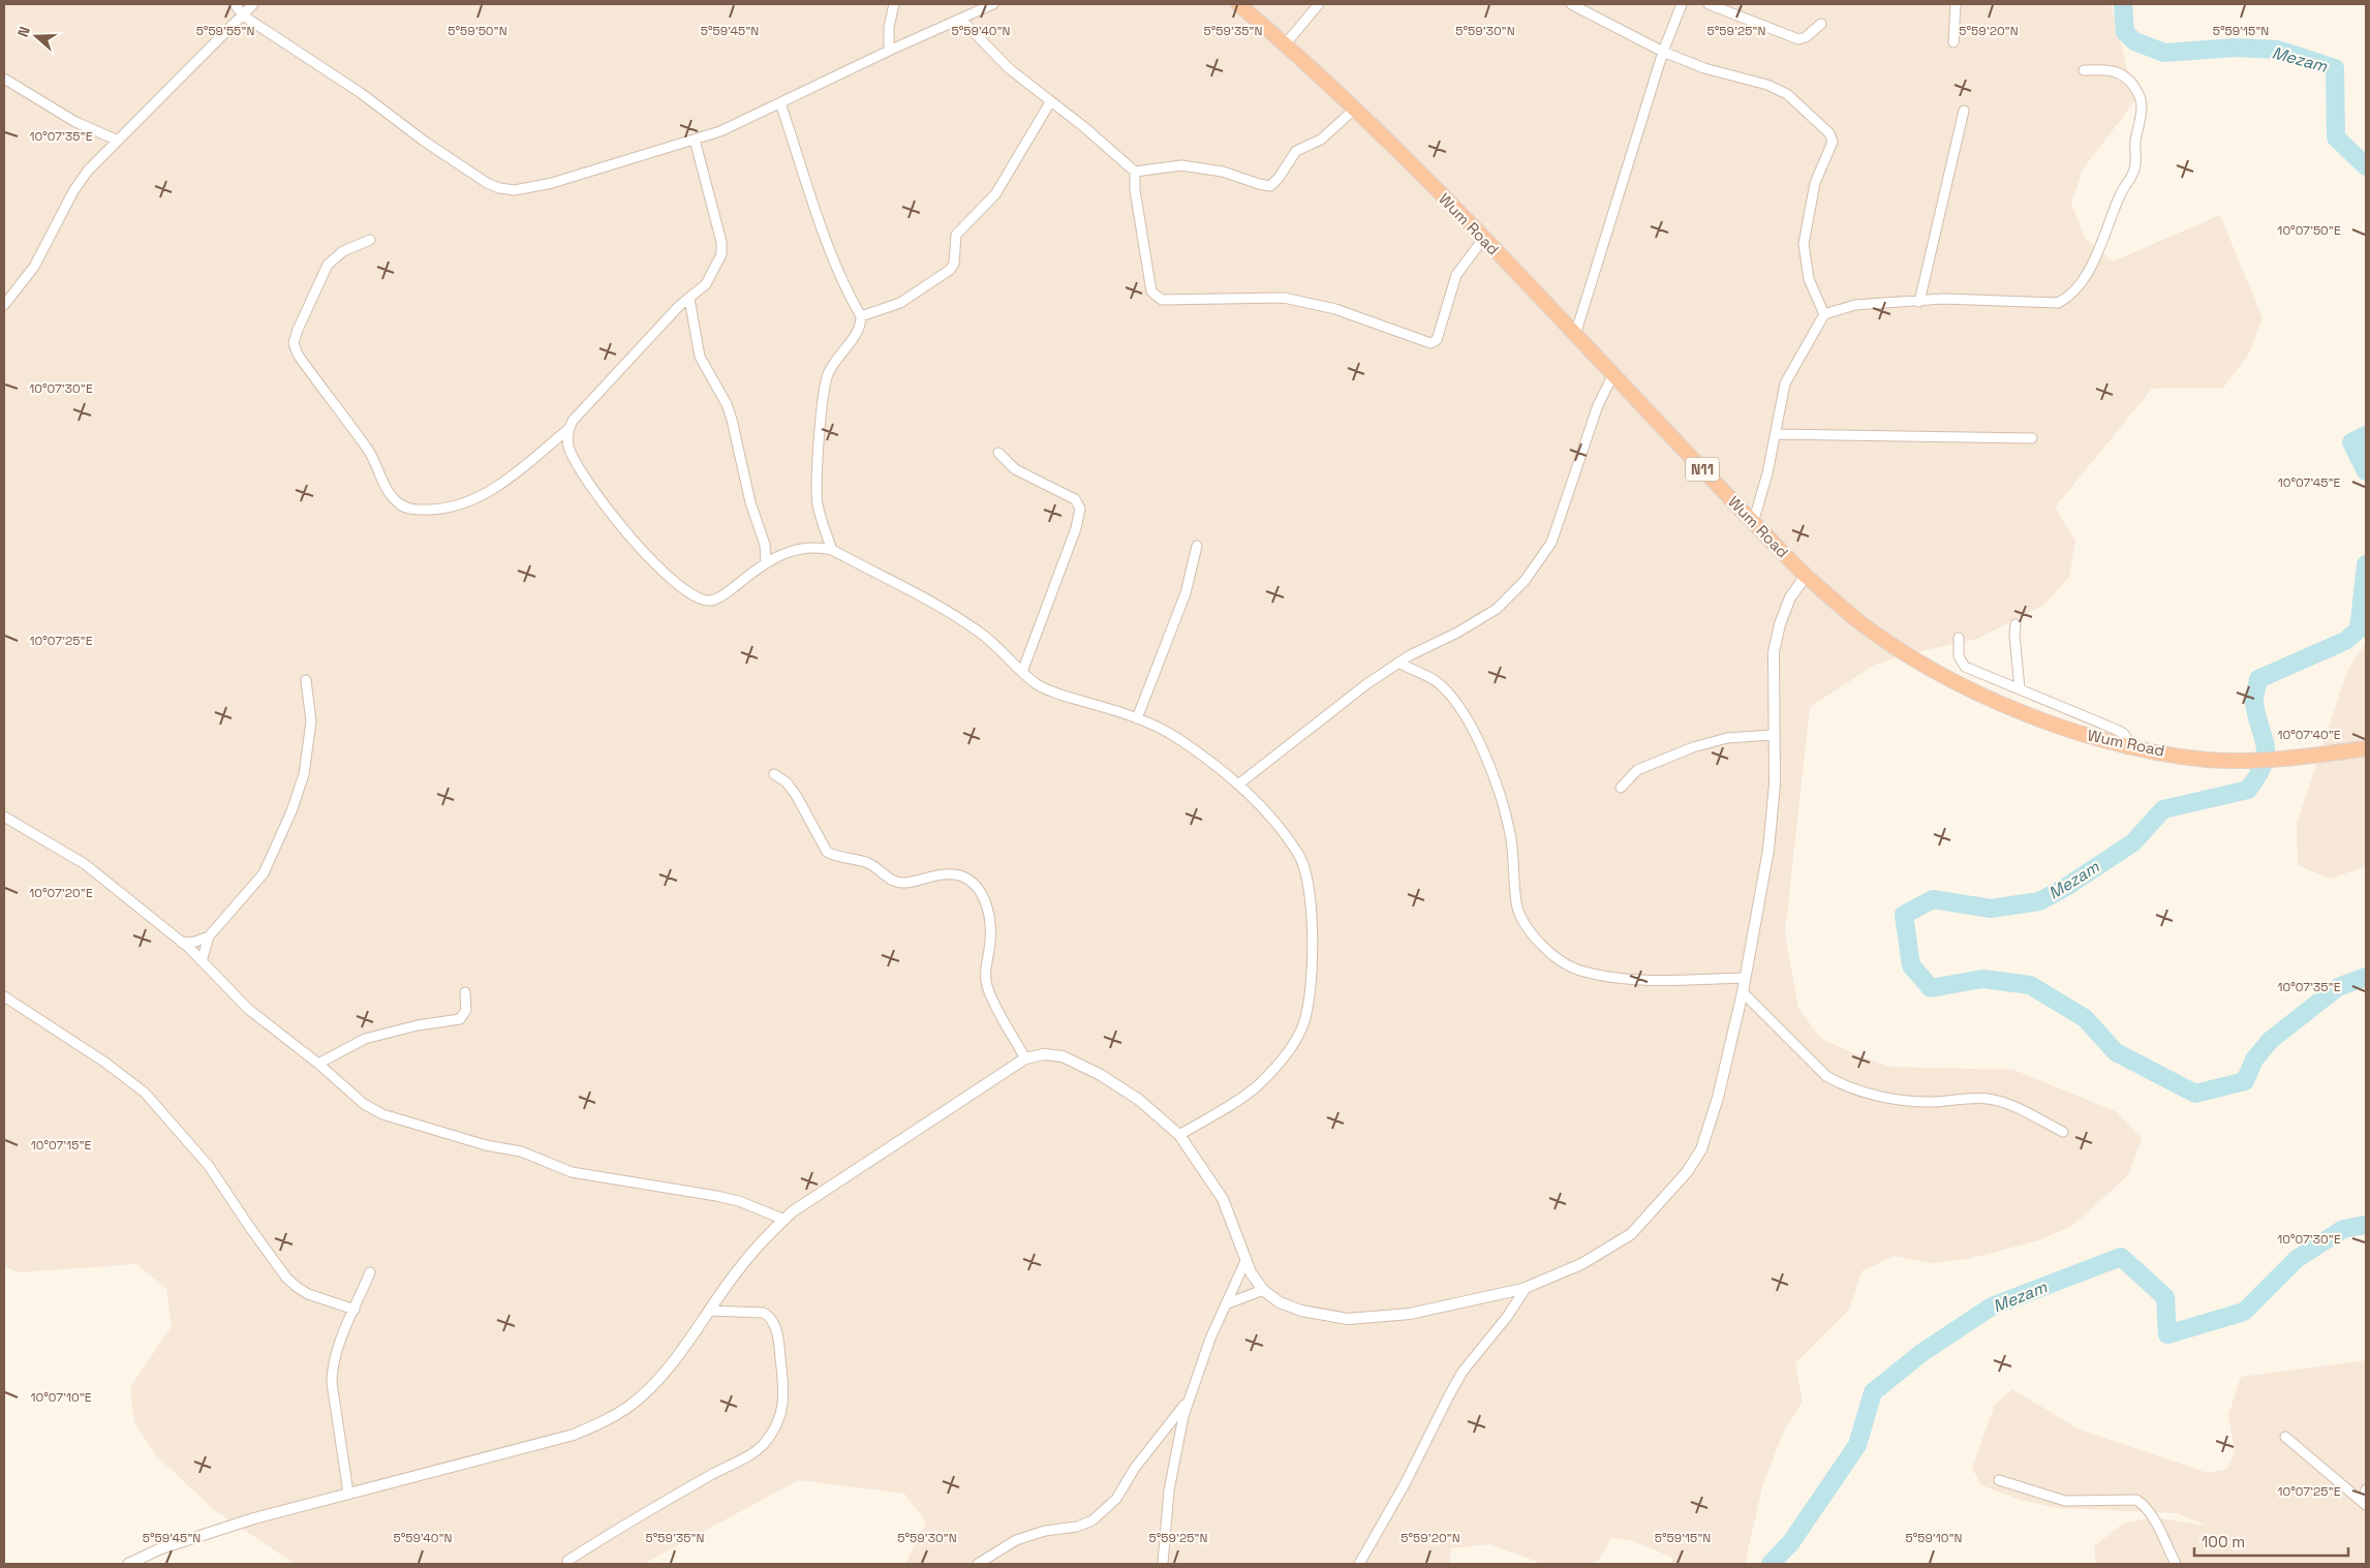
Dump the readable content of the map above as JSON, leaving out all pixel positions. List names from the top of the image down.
{
  "streets": {
    "highway": ["Wum Road", "N11"]
  },
  "water": ["Mezam"],
  "scale_bar": "100 m",
  "north": "left",
  "coordinates": [
    "5°59'55\"N",
    "5°59'45\"N",
    "5°59'40\"N",
    "5°59'35\"N",
    "5°59'30\"N",
    "5°59'25\"N",
    "5°59'20\"N",
    "5°59'15\"N",
    "5°59'50\"N",
    "10°07'35\"E",
    "10°07'50\"E",
    "10°07'30\"E",
    "10°07'45\"E",
    "10°07'25\"E",
    "10°07'40\"E",
    "10°07'20\"E",
    "10°07'15\"E",
    "10°07'10\"E",
    "5°59'10\"N"
  ]
}
